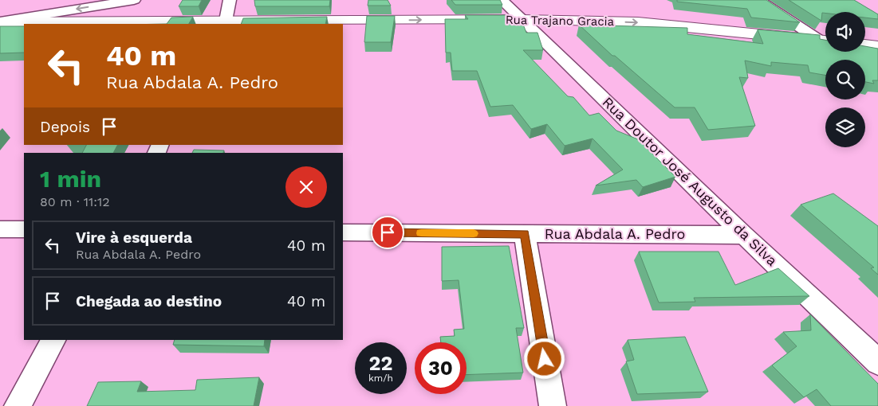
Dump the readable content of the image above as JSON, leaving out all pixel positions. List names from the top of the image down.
{
  "streets": {
    "main road": ["Rua Trajano Gracia"],
    "street": ["Rua Doutor José Augusto da Silva", "Rua Abdala A. Pedro"]
  },
  "crossings": [
    ["Rua Trajano Gracia", "Rua Doutor José Augusto da Silva"],
    ["Rua Doutor José Augusto da Silva", "Rua Abdala A. Pedro"]
  ],
  "one_way": ["Rua Trajano Gracia"],
  "page": {
    "turn": ["40 m", "Rua Abdala A. Pedro"],
    "then": "Depois",
    "heading": ["1 min", "80 m · 11:12"],
    "list": [
      {
        "name": "Vire à esquerda",
        "note": "Rua Abdala A. Pedro",
        "value": "40 m"
      },
      {
        "name": "Chegada ao destino",
        "value": "40 m"
      }
    ],
    "speed": "22 km/h",
    "limit": "30"
  }
}
